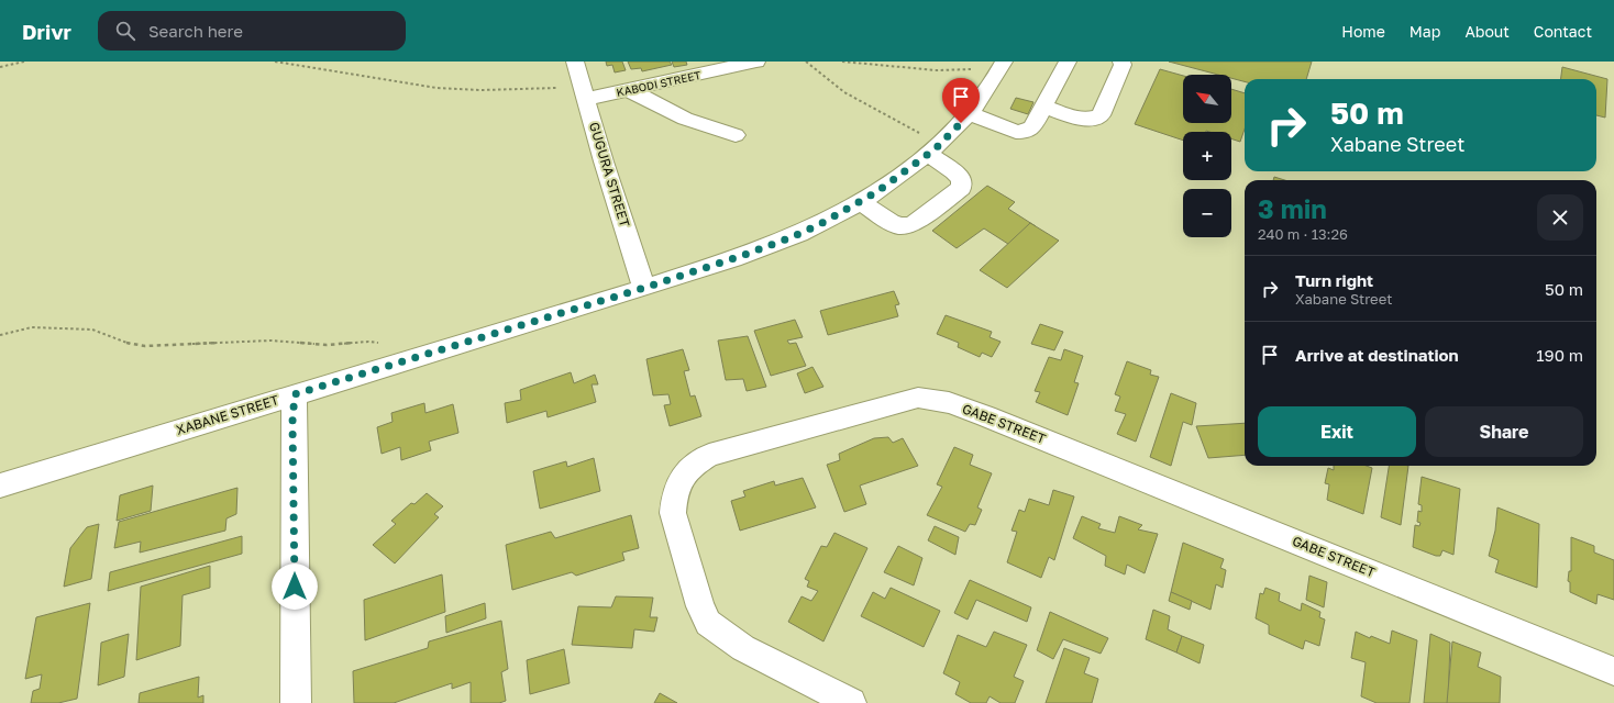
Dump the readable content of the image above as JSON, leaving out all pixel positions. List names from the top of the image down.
{
  "streets": {
    "street": [
      "KABODI STREET",
      "GUGURA STREET",
      "XABANE STREET",
      "GABE STREET"
    ]
  },
  "crossings": [
    ["KABODI STREET", "GUGURA STREET"],
    ["GUGURA STREET", "XABANE STREET"]
  ],
  "north": "top left",
  "page": {
    "header": "Drivr",
    "search": "Search here",
    "nav": [
      "Home",
      "Map",
      "About",
      "Contact"
    ],
    "map_buttons": ["+", "−"],
    "turn": ["50 m", "Xabane Street"],
    "heading": ["3 min", "240 m · 13:26"],
    "list": [
      {
        "name": "Turn right",
        "note": "Xabane Street",
        "value": "50 m"
      },
      {
        "name": "Arrive at destination",
        "value": "190 m"
      }
    ],
    "buttons": ["Exit", "Share"]
  }
}
